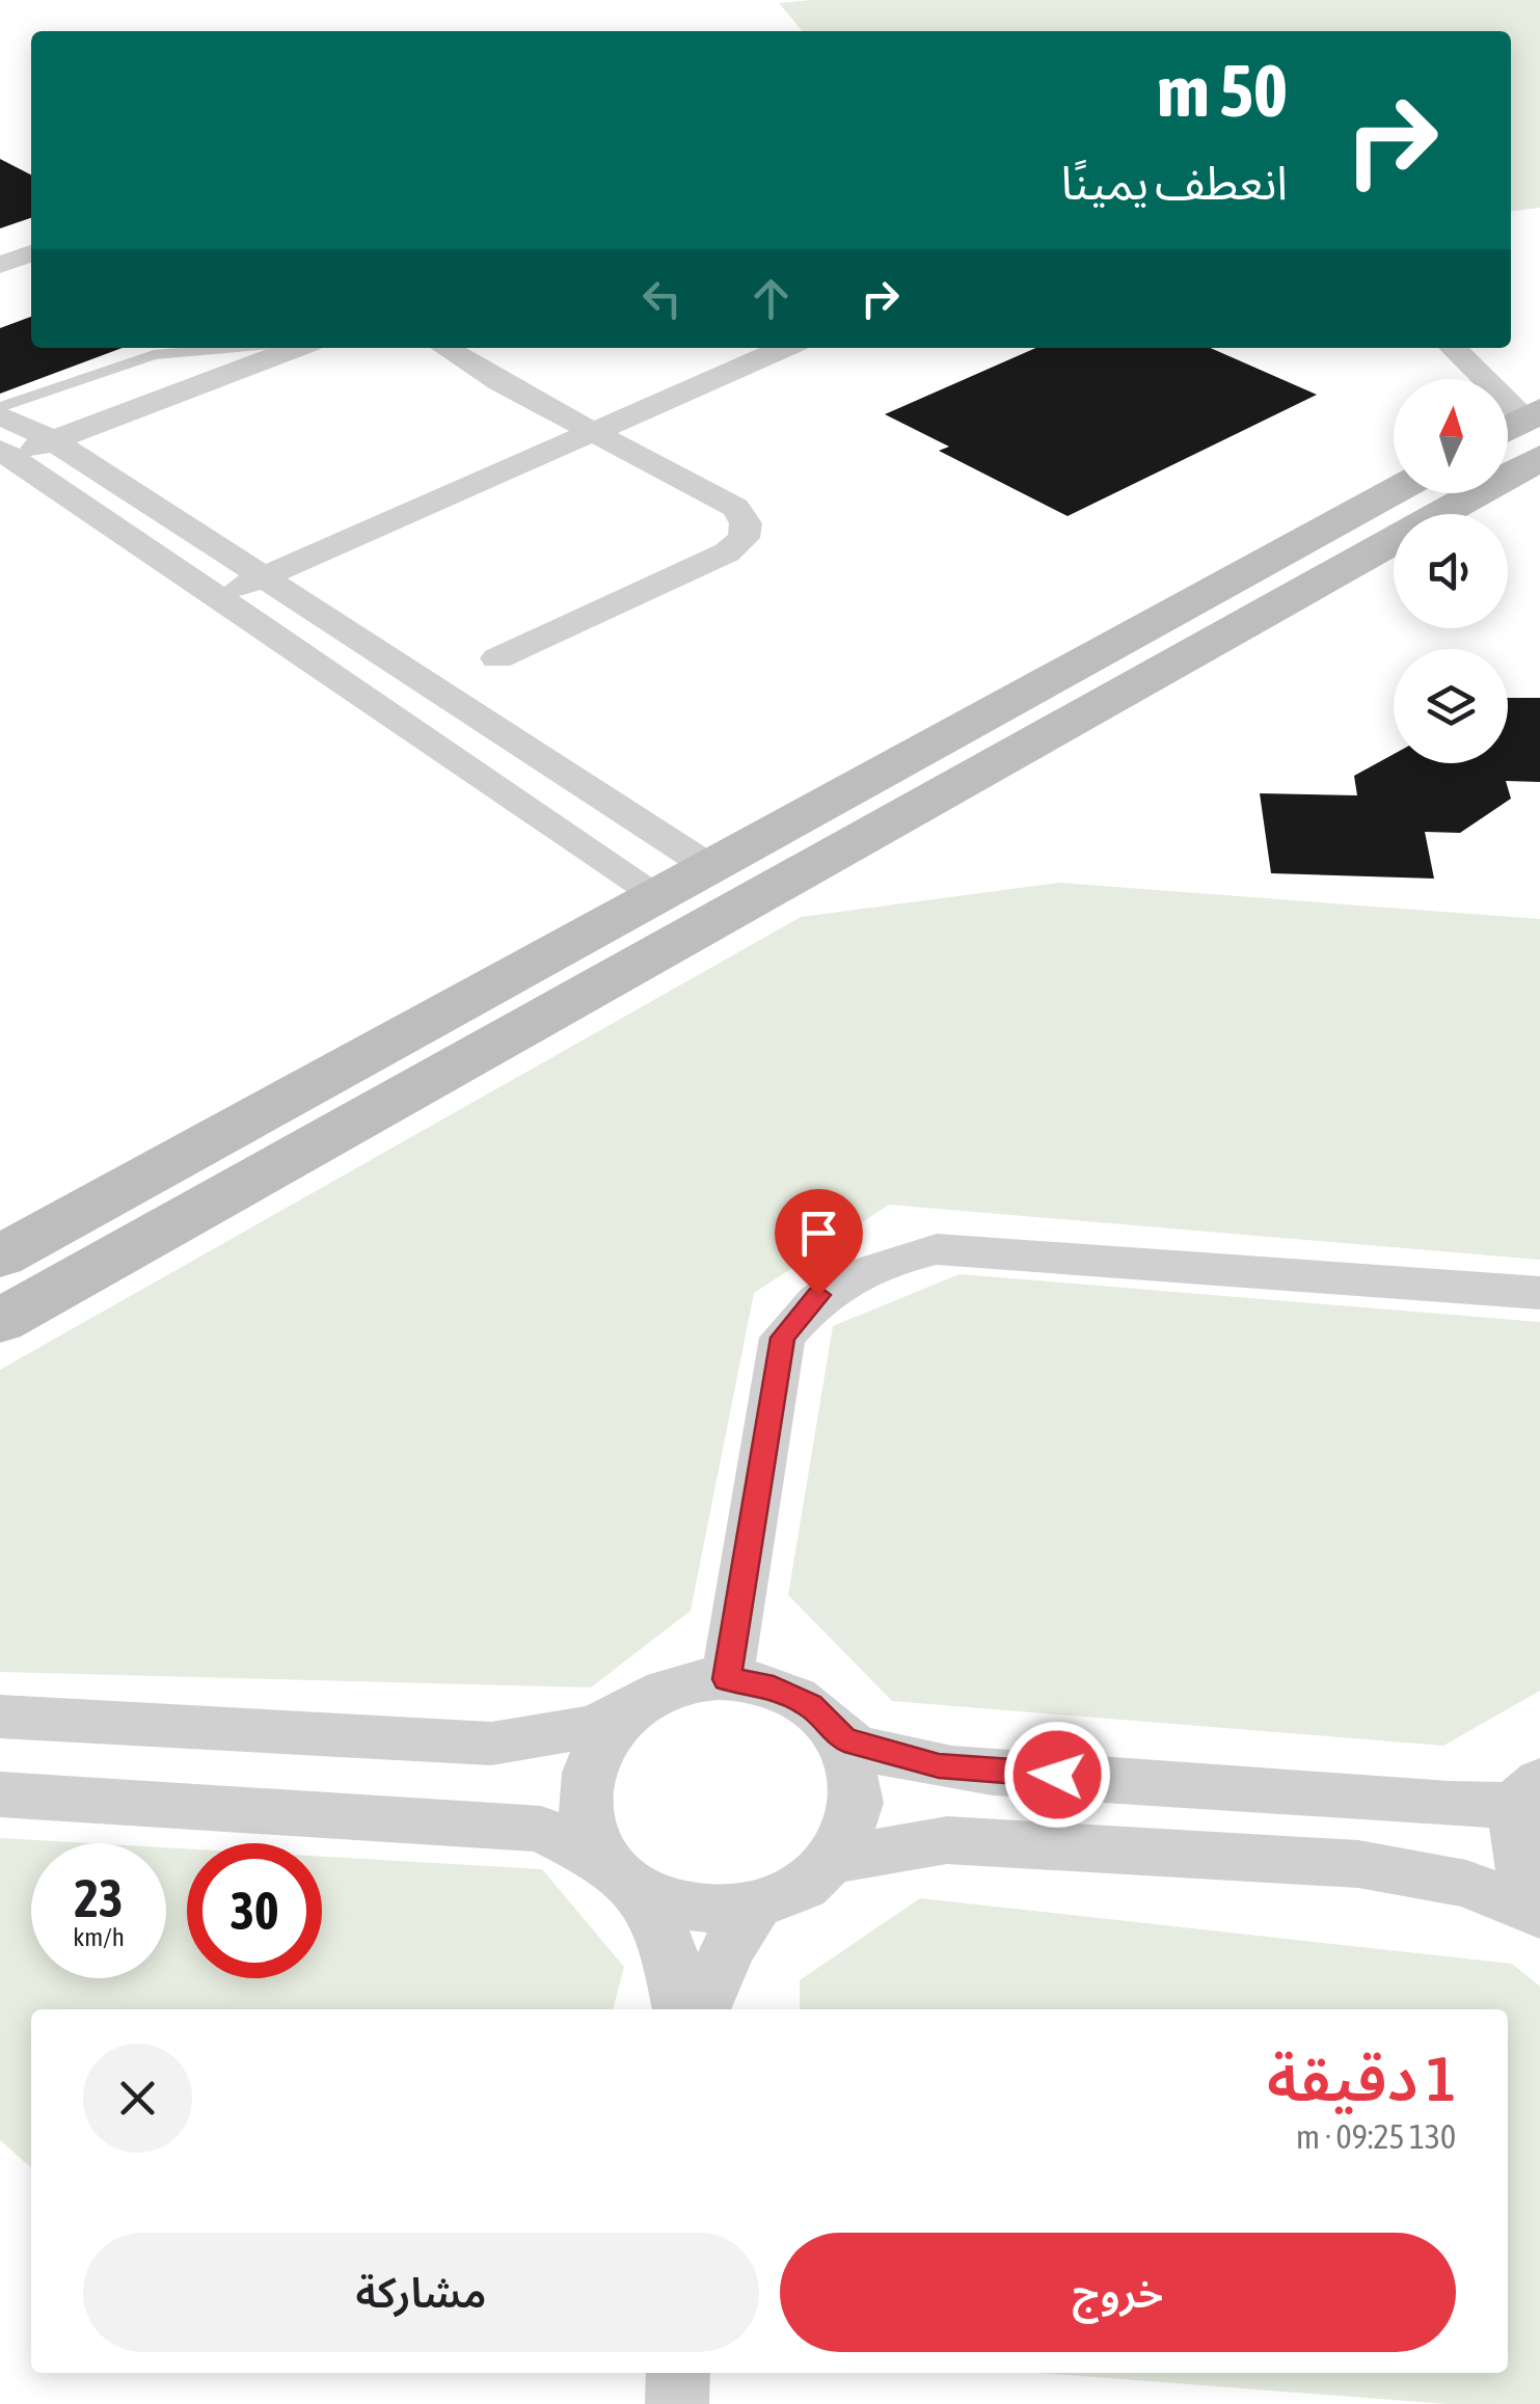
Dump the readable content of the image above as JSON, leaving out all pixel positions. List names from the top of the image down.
{
  "north": "top",
  "page": {
    "turn": ["50 m", "انعطف يمينًا"],
    "speed": "23 km/h",
    "limit": "30",
    "heading": ["1 دقيقة", "130 m · 09:25"],
    "buttons": ["خروج", "مشاركة"]
  }
}
